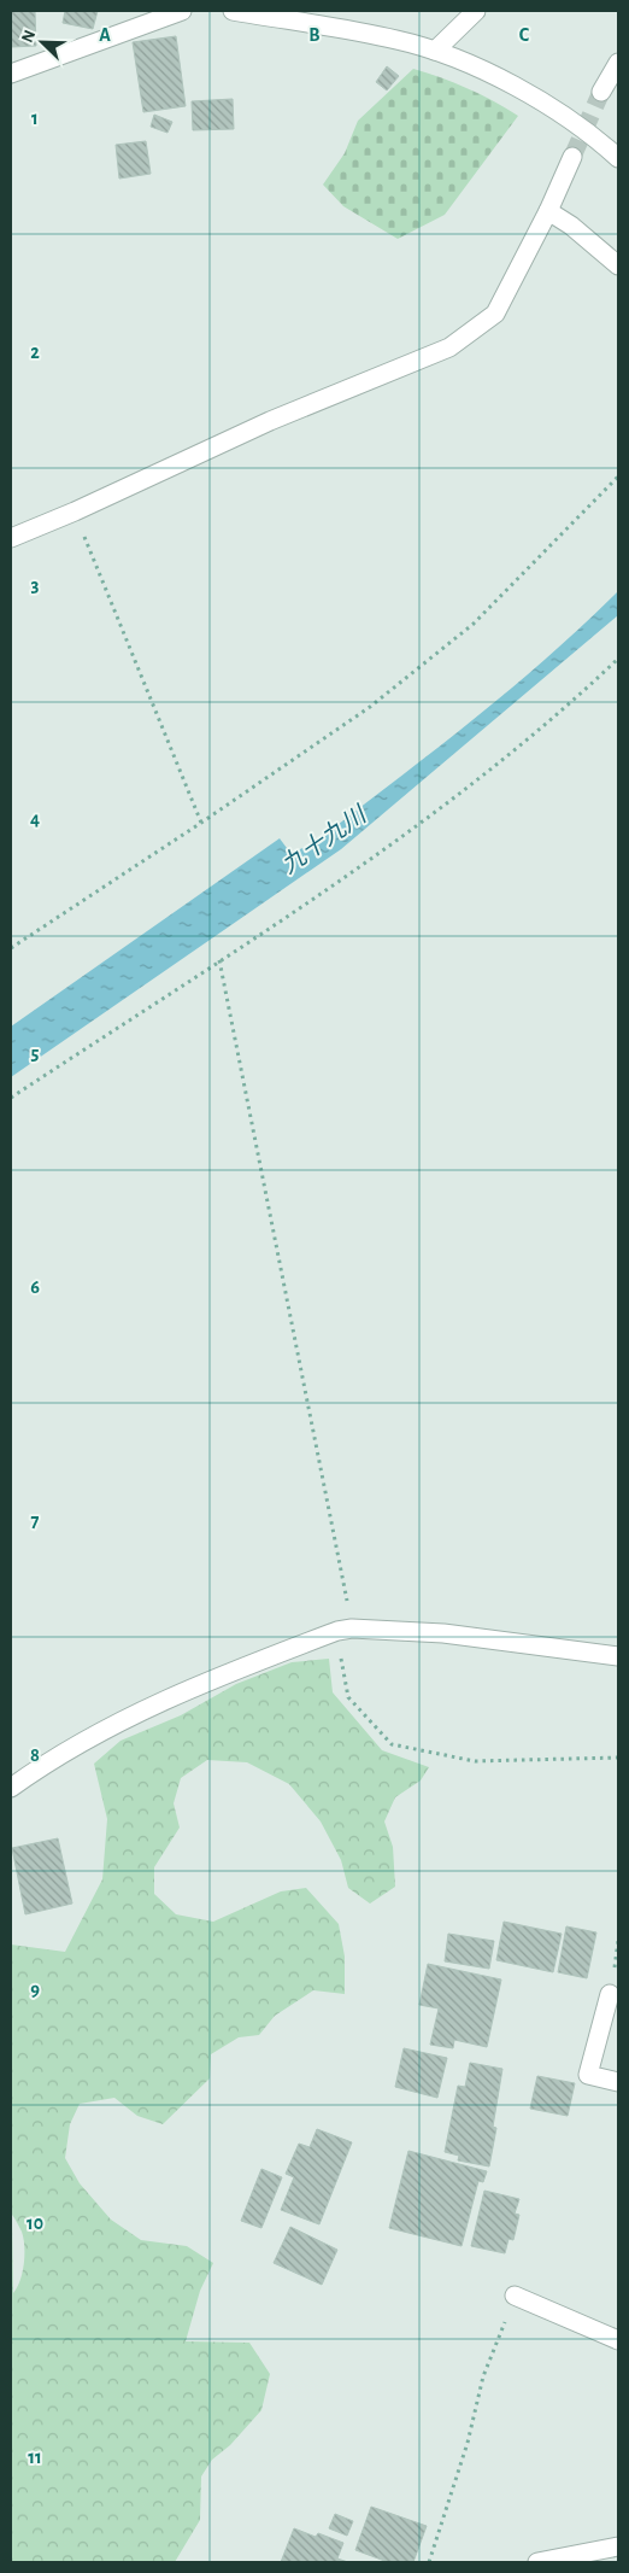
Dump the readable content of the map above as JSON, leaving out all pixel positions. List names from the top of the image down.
{
  "water": ["九十九川"],
  "north": "top left",
  "grid": {
    "columns": ["A", "B", "C"],
    "rows": [
      "1",
      "2",
      "3",
      "4",
      "5",
      "6",
      "7",
      "8",
      "9",
      "10",
      "11"
    ]
  }
}
